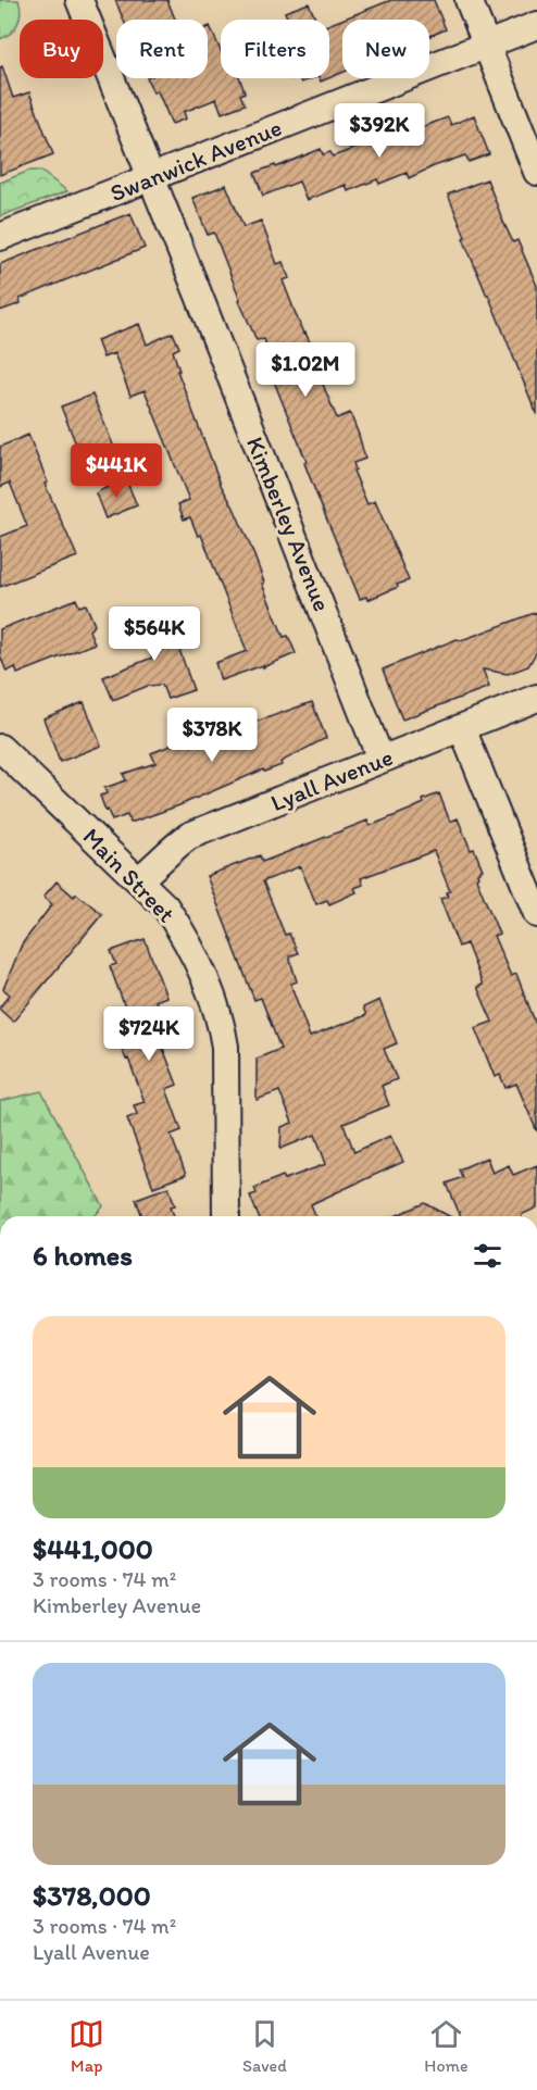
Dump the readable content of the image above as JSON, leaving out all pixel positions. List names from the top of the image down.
{
  "streets": {
    "street": [
      "Swanwick Avenue",
      "Kimberley Avenue",
      "Lyall Avenue",
      "Main Street"
    ]
  },
  "crossings": [
    ["Swanwick Avenue", "Kimberley Avenue"],
    ["Kimberley Avenue", "Lyall Avenue"],
    ["Lyall Avenue", "Main Street"]
  ],
  "page": {
    "chip": [
      "Buy",
      "Rent",
      "Filters",
      "New"
    ],
    "price": [
      "$392K",
      "$1.02M",
      "$441K",
      "$564K",
      "$378K",
      "$724K"
    ],
    "heading": "6 homes",
    "list": [
      {
        "name": "$441,000",
        "note": "3 rooms · 74 m² · Kimberley Avenue"
      },
      {
        "name": "$378,000",
        "note": "3 rooms · 74 m² · Lyall Avenue"
      }
    ],
    "tabs": ["Map", "Saved", "Home"]
  }
}
